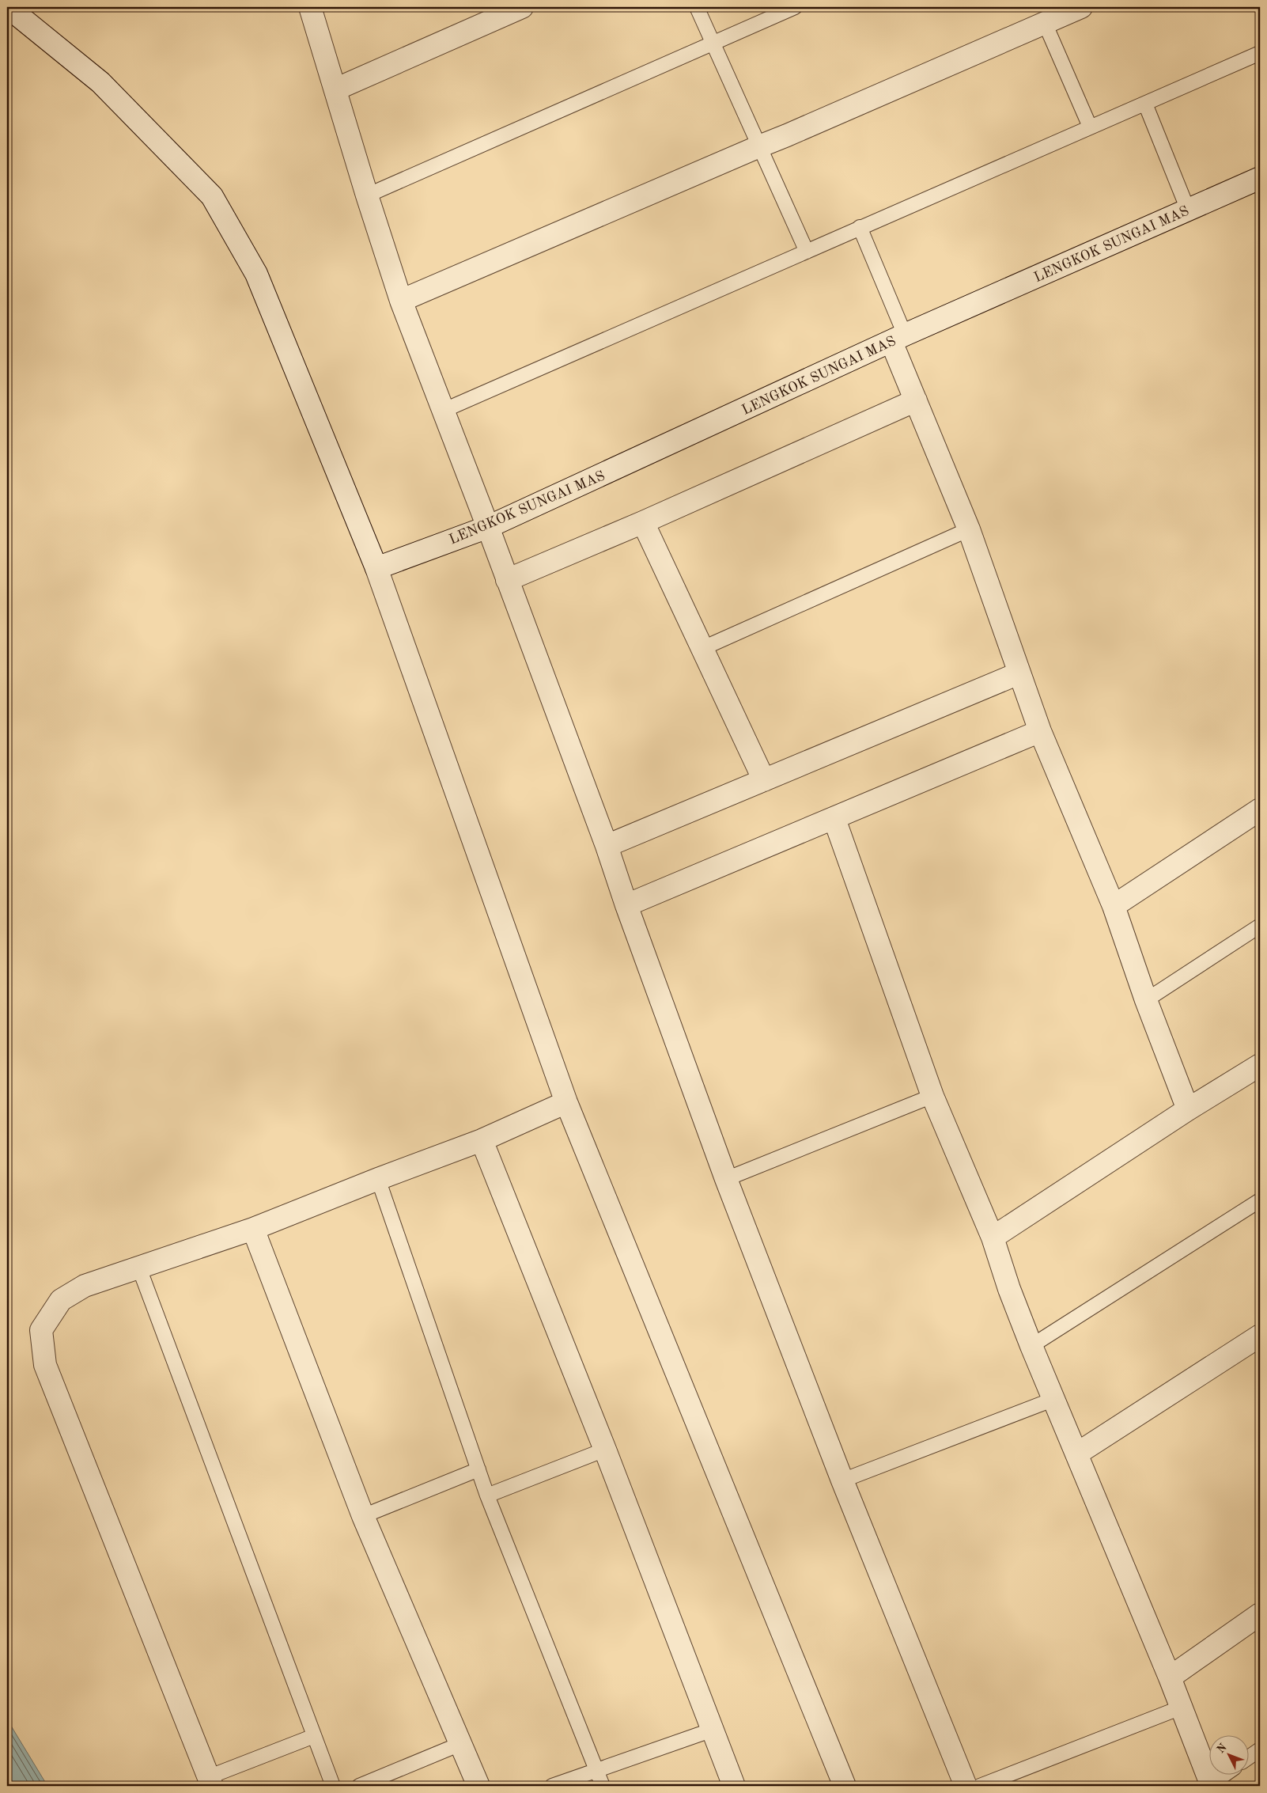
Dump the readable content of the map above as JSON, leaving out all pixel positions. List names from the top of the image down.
{
  "streets": {
    "street": ["LENGKOK SUNGAI MAS"]
  },
  "north": "top left"
}
